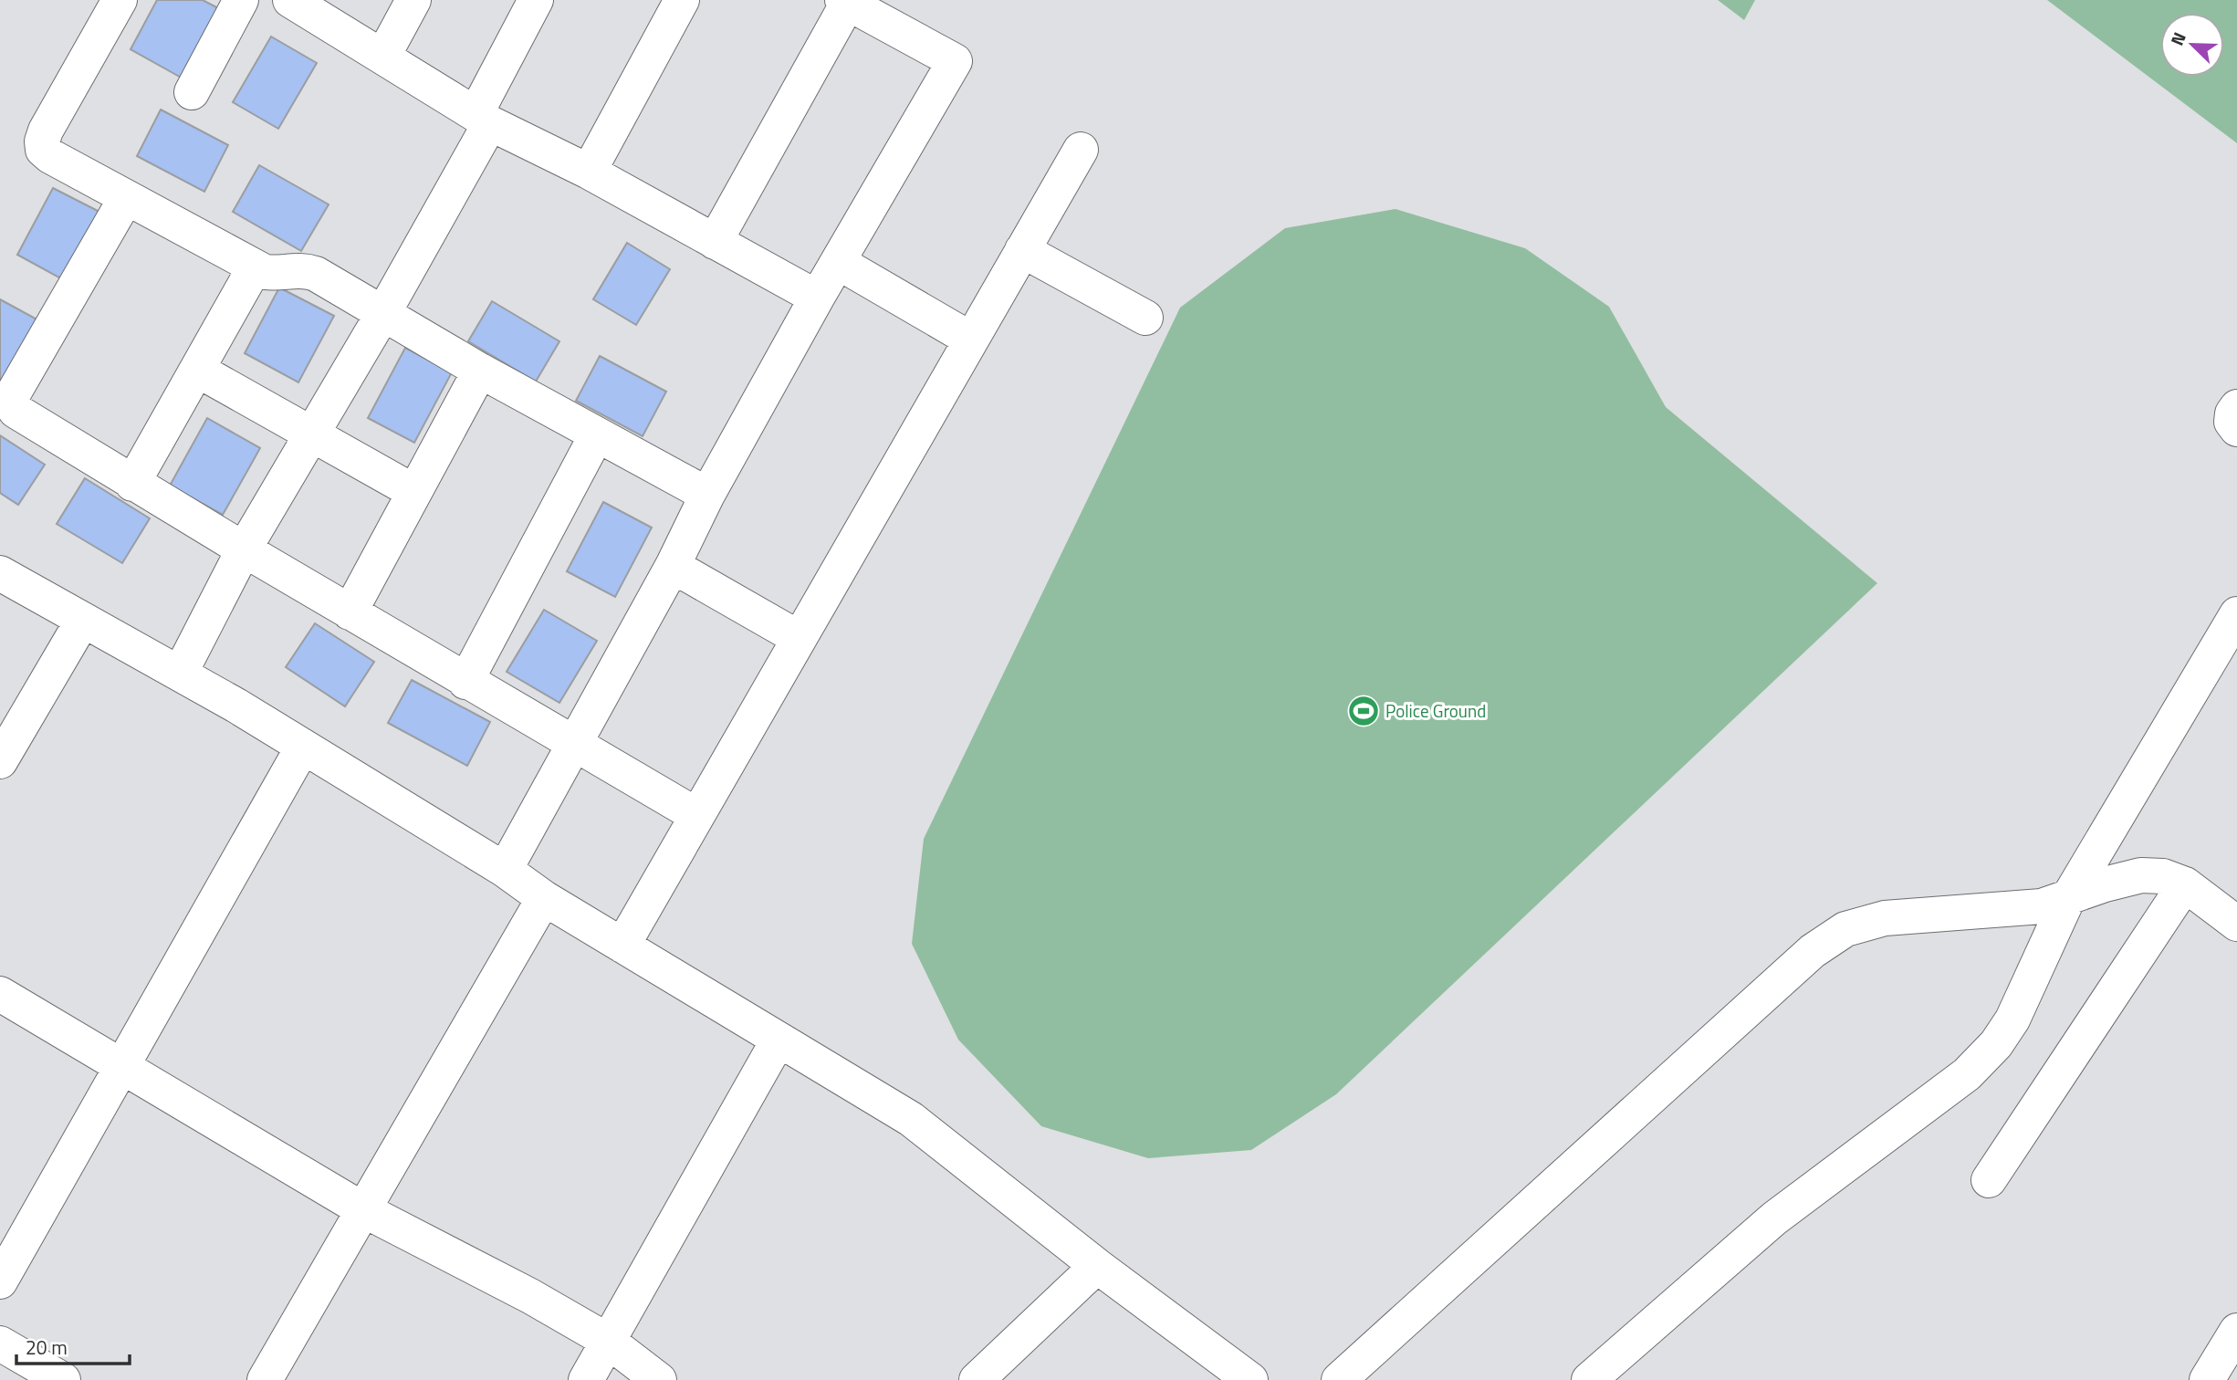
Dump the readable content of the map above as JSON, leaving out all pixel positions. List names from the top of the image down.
{
  "places": {
    "sports": ["Police Ground"]
  },
  "scale_bar": "20 m",
  "north": "top left"
}
